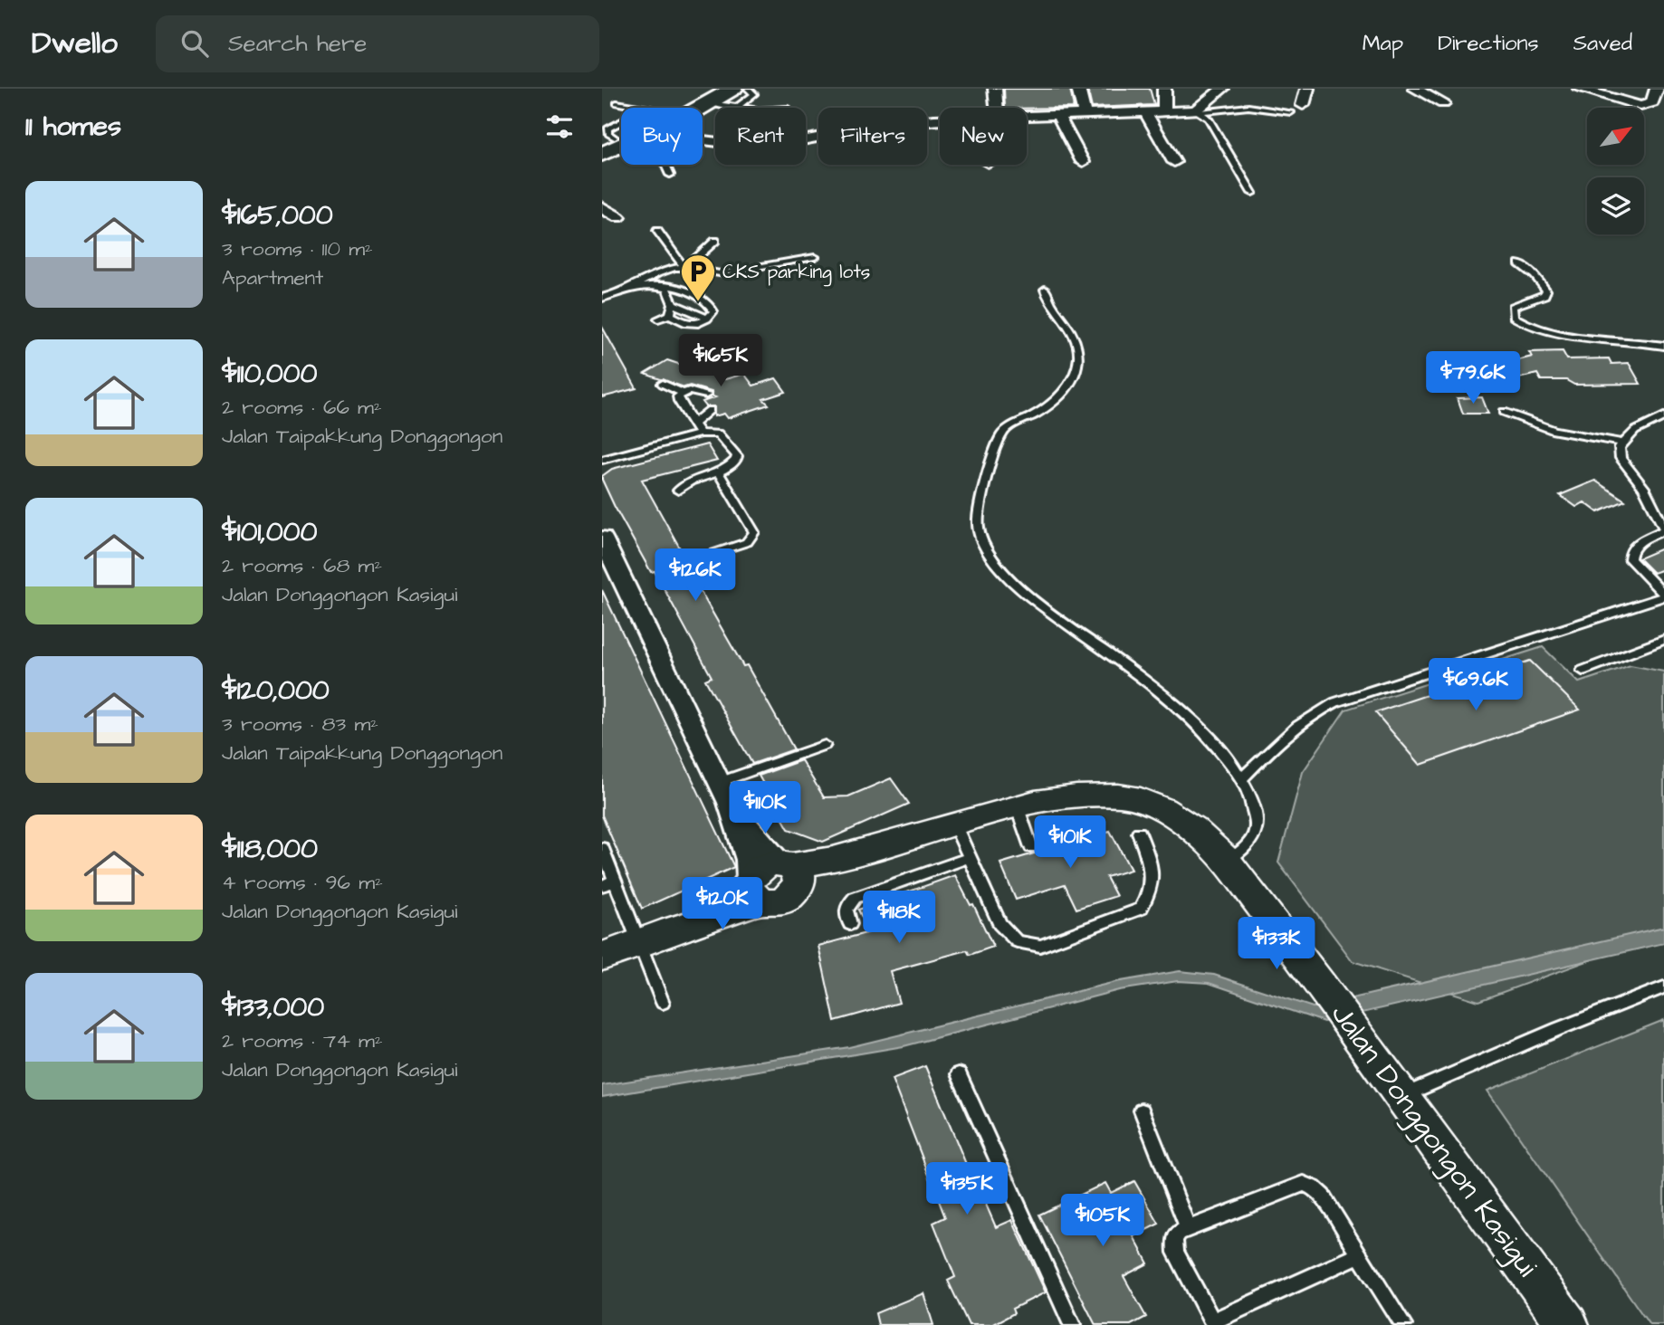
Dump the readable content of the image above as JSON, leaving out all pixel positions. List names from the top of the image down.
{
  "streets": {
    "street": ["Jalan Donggongon Kasigui"]
  },
  "places": {
    "parking": ["CKS parking lots"]
  },
  "north": "top right",
  "page": {
    "header": "Dwello",
    "search": "Search here",
    "nav": ["Map", "Directions", "Saved"],
    "heading": "11 homes",
    "chip": [
      "Buy",
      "Rent",
      "Filters",
      "New"
    ],
    "list": [
      {
        "name": "$165,000",
        "note": "3 rooms · 110 m² · Apartment"
      },
      {
        "name": "$110,000",
        "note": "2 rooms · 66 m² · Jalan Taipakkung Donggongon"
      },
      {
        "name": "$101,000",
        "note": "2 rooms · 68 m² · Jalan Donggongon Kasigui"
      },
      {
        "name": "$120,000",
        "note": "3 rooms · 83 m² · Jalan Taipakkung Donggongon"
      },
      {
        "name": "$118,000",
        "note": "4 rooms · 96 m² · Jalan Donggongon Kasigui"
      },
      {
        "name": "$133,000",
        "note": "2 rooms · 74 m² · Jalan Donggongon Kasigui"
      }
    ],
    "price": [
      "$165K",
      "$79.6K",
      "$126K",
      "$69.6K",
      "$110K",
      "$101K",
      "$120K",
      "$118K",
      "$133K",
      "$135K",
      "$105K"
    ]
  }
}
